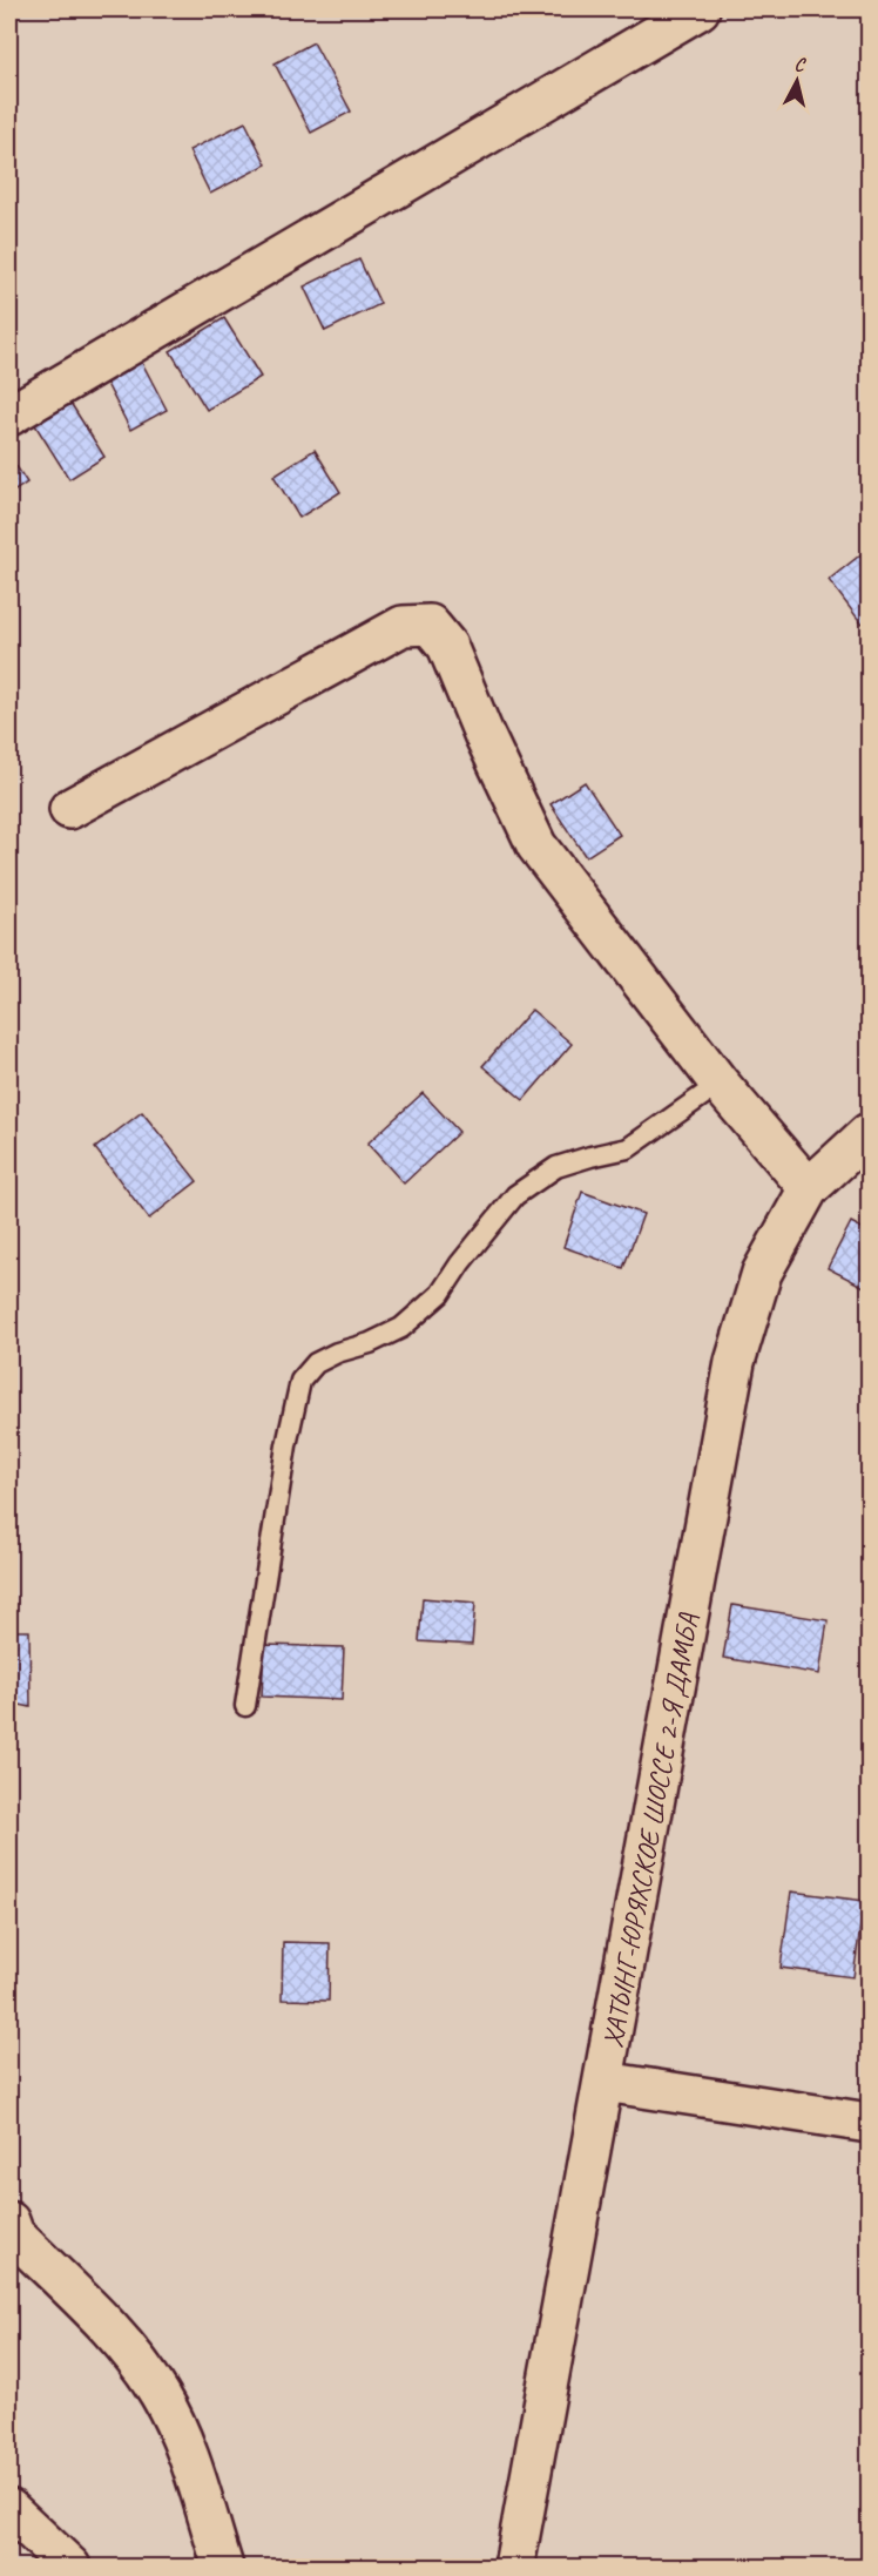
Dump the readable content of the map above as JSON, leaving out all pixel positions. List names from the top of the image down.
{
  "streets": {
    "street": ["ХАТЫНГ-ЮРЯХСКОЕ ШОССЕ 2-Я ДАМБА"]
  },
  "north": "top"
}
